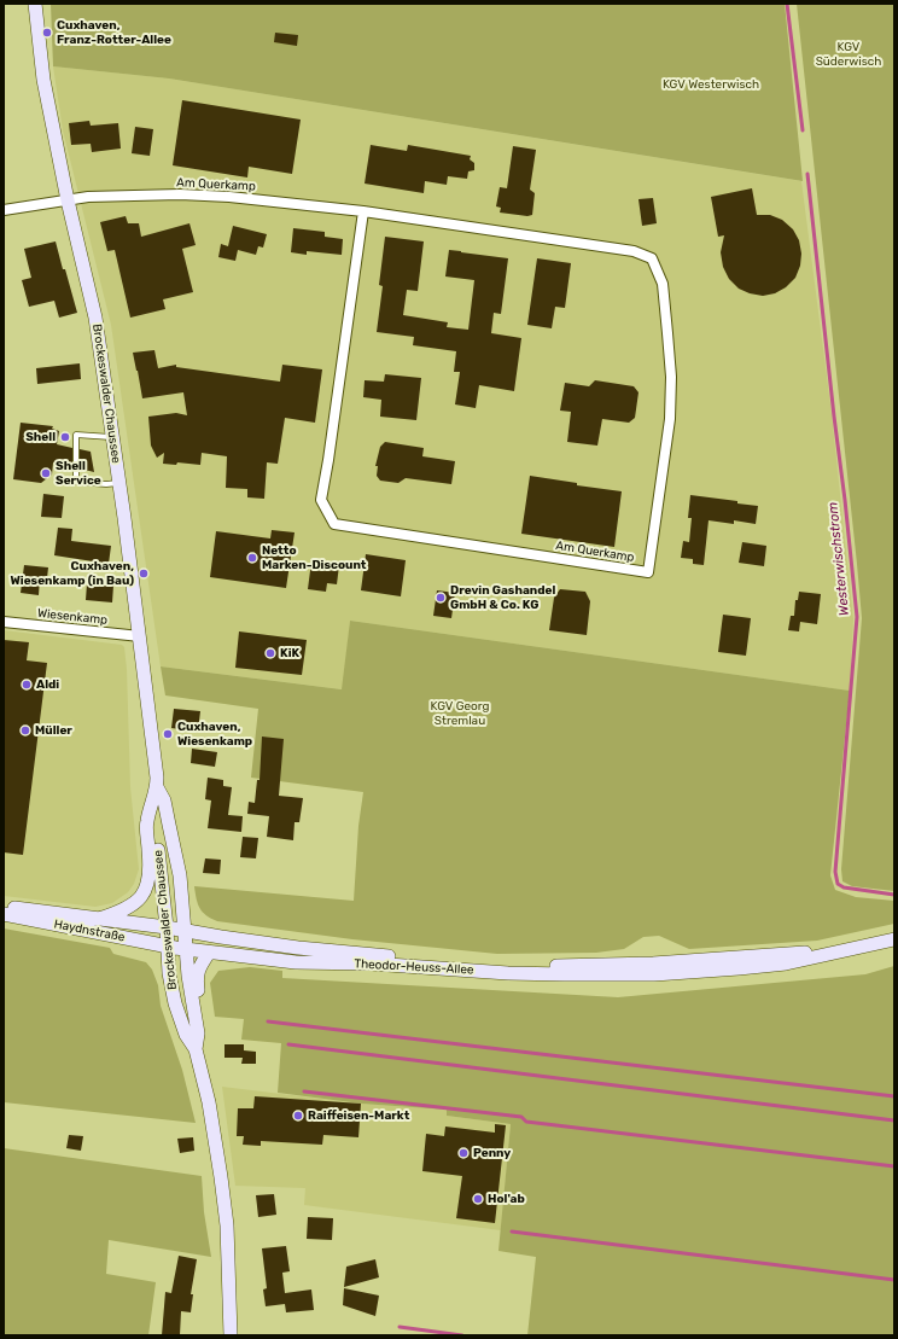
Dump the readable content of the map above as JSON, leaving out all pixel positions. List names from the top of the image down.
{
  "streets": {
    "street": [
      "Am Querkamp",
      "Brockeswalder Chaussee",
      "Wiesenkamp",
      "Haydnstraße",
      "Theodor-Heuss-Allee"
    ]
  },
  "crossings": [
    ["Am Querkamp", "Brockeswalder Chaussee"],
    ["Brockeswalder Chaussee", "Wiesenkamp"],
    ["Brockeswalder Chaussee", "Haydnstraße"],
    ["Brockeswalder Chaussee", "Theodor-Heuss-Allee"],
    ["Haydnstraße", "Theodor-Heuss-Allee"]
  ],
  "water": ["Westerwischstrom"],
  "parks": ["KGV Süderwisch", "KGV Westerwisch", "KGV Georg Stremlau"],
  "places": [
    "Cuxhaven, Franz-Rotter-Allee",
    "Shell",
    "Shell Service",
    "Netto Marken-Discount",
    "Cuxhaven, Wiesenkamp (in Bau)",
    "Drevin Gashandel GmbH & Co. KG",
    "KiK",
    "Aldi",
    "Müller",
    "Cuxhaven, Wiesenkamp",
    "Raiffeisen-Markt",
    "Penny",
    "Hol'ab"
  ]
}
